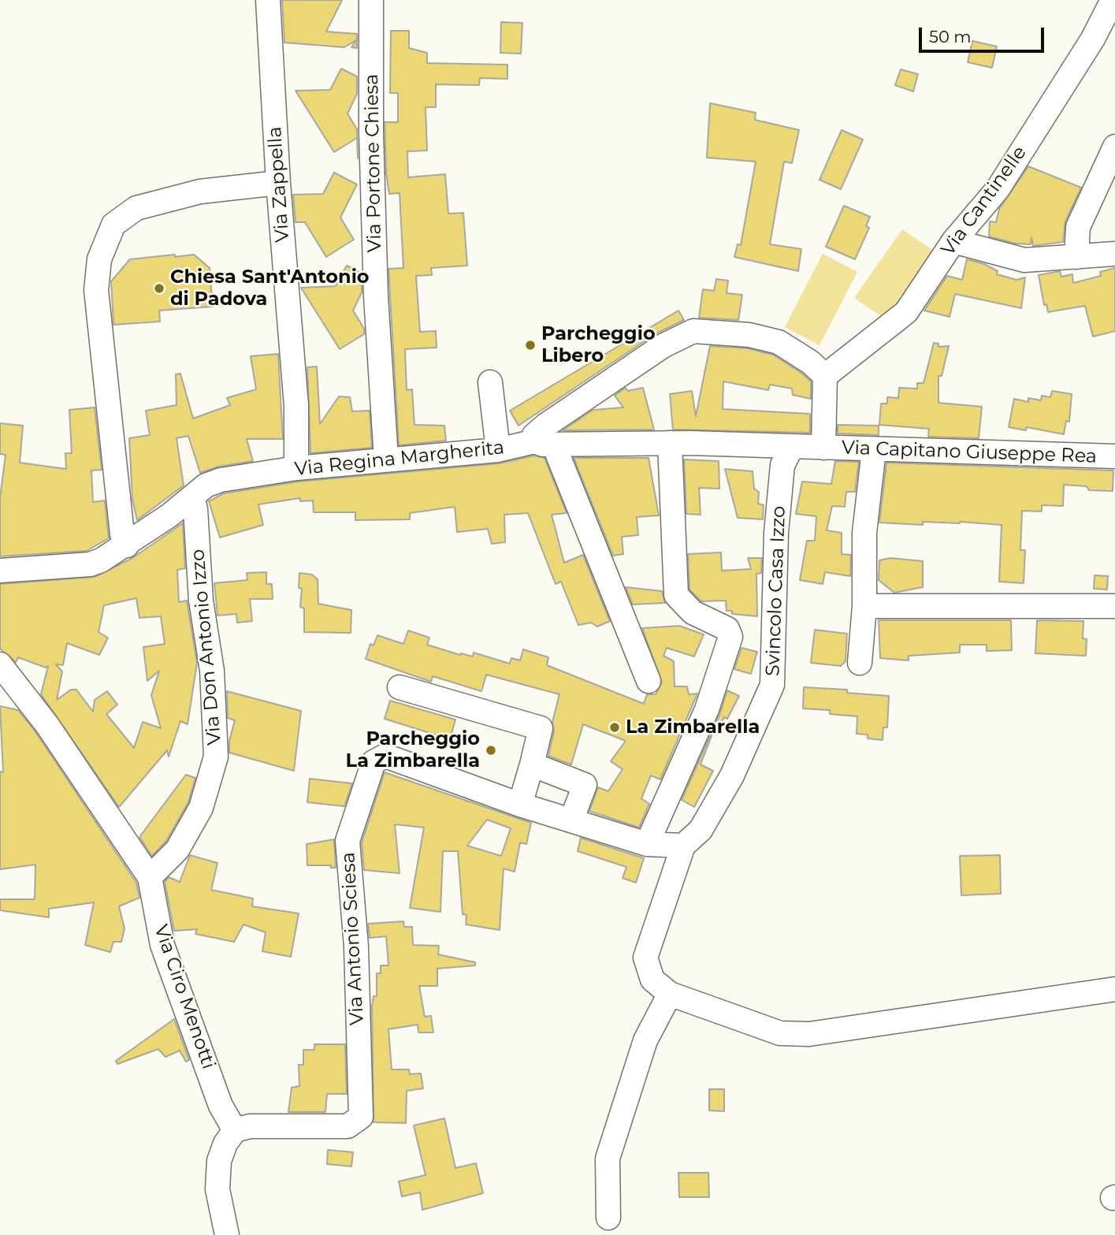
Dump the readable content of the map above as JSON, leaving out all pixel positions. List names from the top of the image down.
{
  "streets": {
    "street": [
      "Via Portone Chiesa",
      "Via Zappella",
      "Via Cantinelle",
      "Via Capitano Giuseppe Rea",
      "Via Regina Margherita",
      "Svincolo Casa Izzo",
      "Via Don Antonio Izzo",
      "Via Antonio Sciesa",
      "Via Ciro Menotti"
    ]
  },
  "crossings": [
    ["Via Portone Chiesa", "Via Regina Margherita"],
    ["Via Zappella", "Via Regina Margherita"],
    ["Via Capitano Giuseppe Rea", "Via Regina Margherita"],
    ["Via Regina Margherita", "Svincolo Casa Izzo"],
    ["Via Regina Margherita", "Via Don Antonio Izzo"],
    ["Svincolo Casa Izzo", "Via Antonio Sciesa"],
    ["Via Don Antonio Izzo", "Via Ciro Menotti"],
    ["Via Antonio Sciesa", "Via Ciro Menotti"]
  ],
  "places": [
    "Chiesa Sant'Antonio di Padova",
    "Parcheggio Libero",
    "La Zimbarella",
    "Parcheggio La Zimbarella"
  ],
  "scale_bar": "50 m"
}
